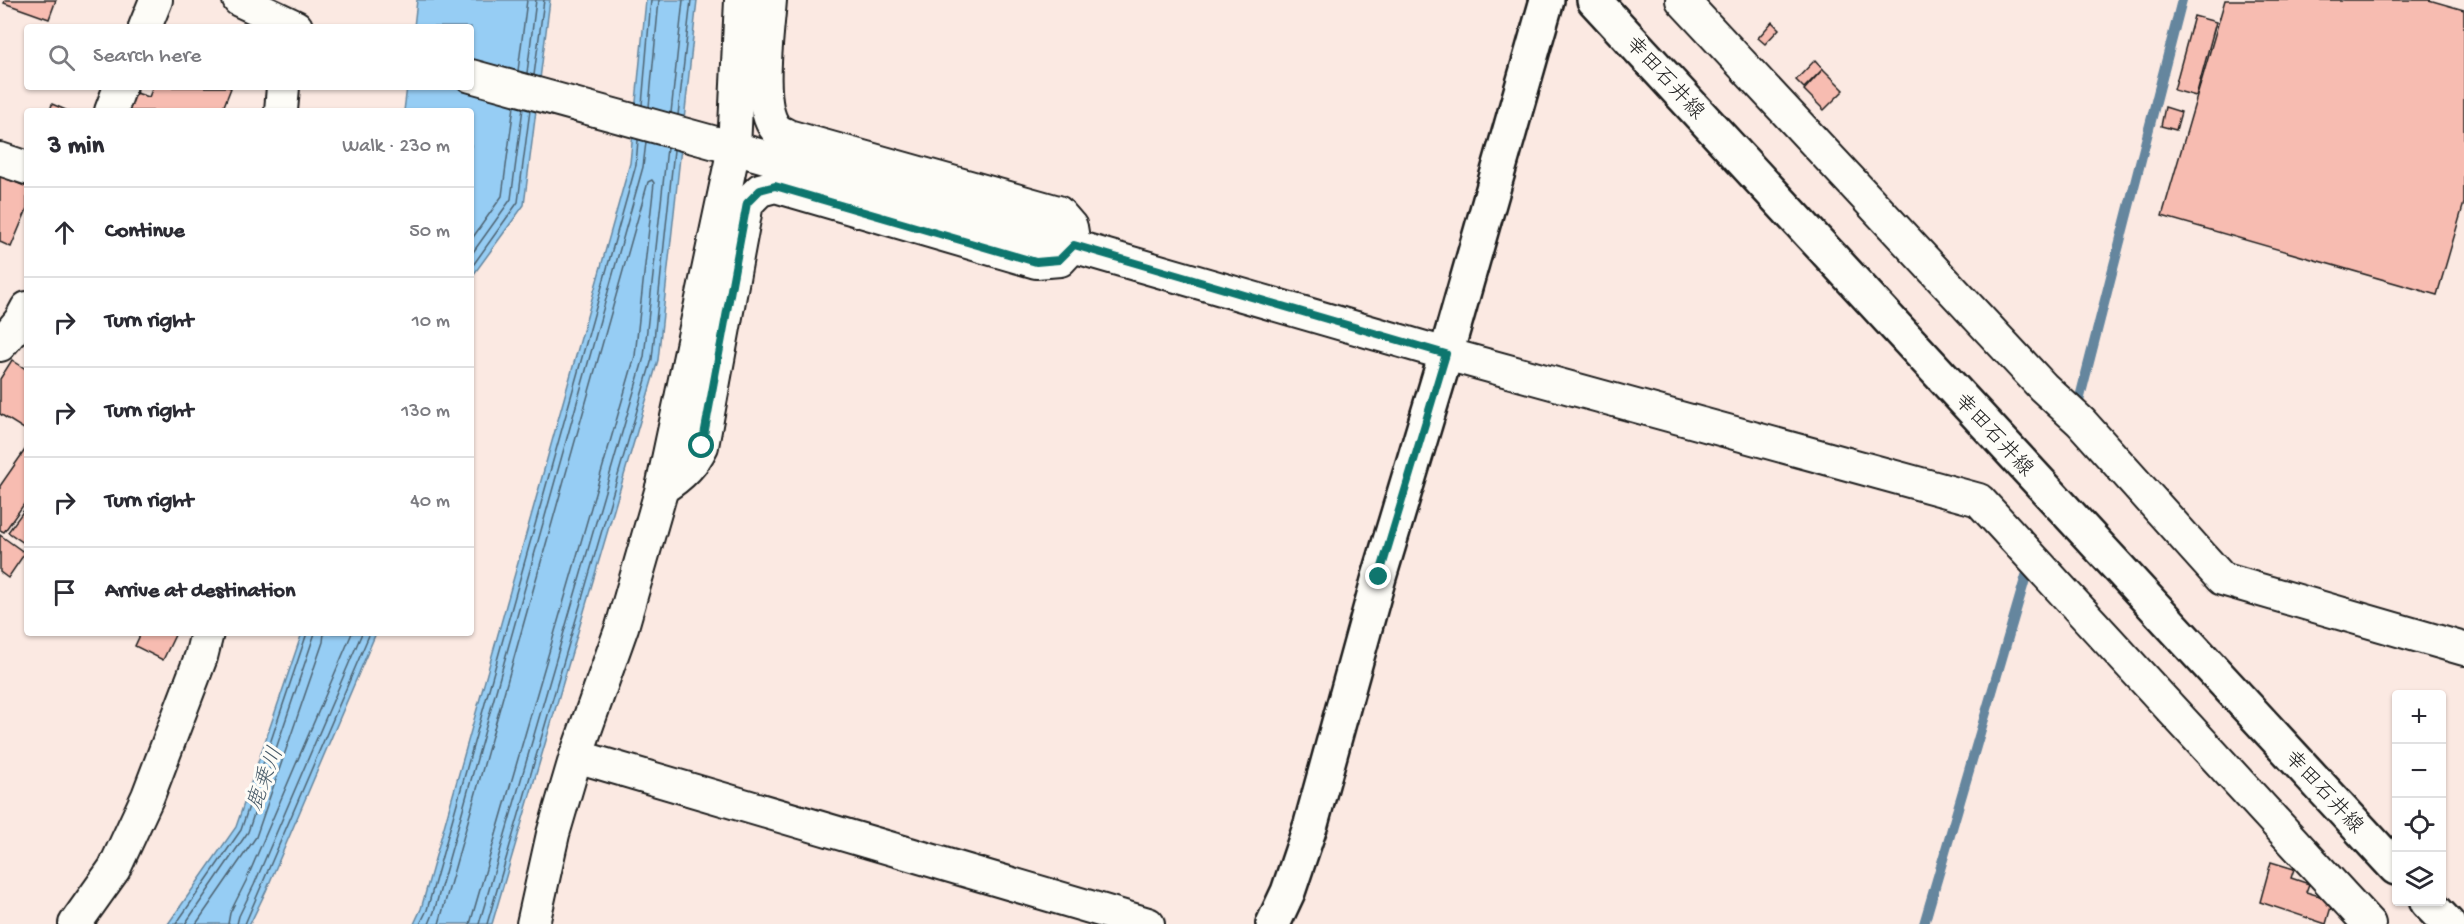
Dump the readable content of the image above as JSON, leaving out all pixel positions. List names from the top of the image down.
{
  "streets": {
    "main road": ["幸田石井線"]
  },
  "water": ["鹿乗川"],
  "page": {
    "search": "Search here",
    "heading": ["3 min", "Walk · 230 m"],
    "list": [
      ["Continue", "50 m"],
      ["Turn right", "10 m"],
      ["Turn right", "130 m"],
      ["Turn right", "40 m"],
      "Arrive at destination"
    ],
    "map_buttons": ["+", "−"]
  }
}
